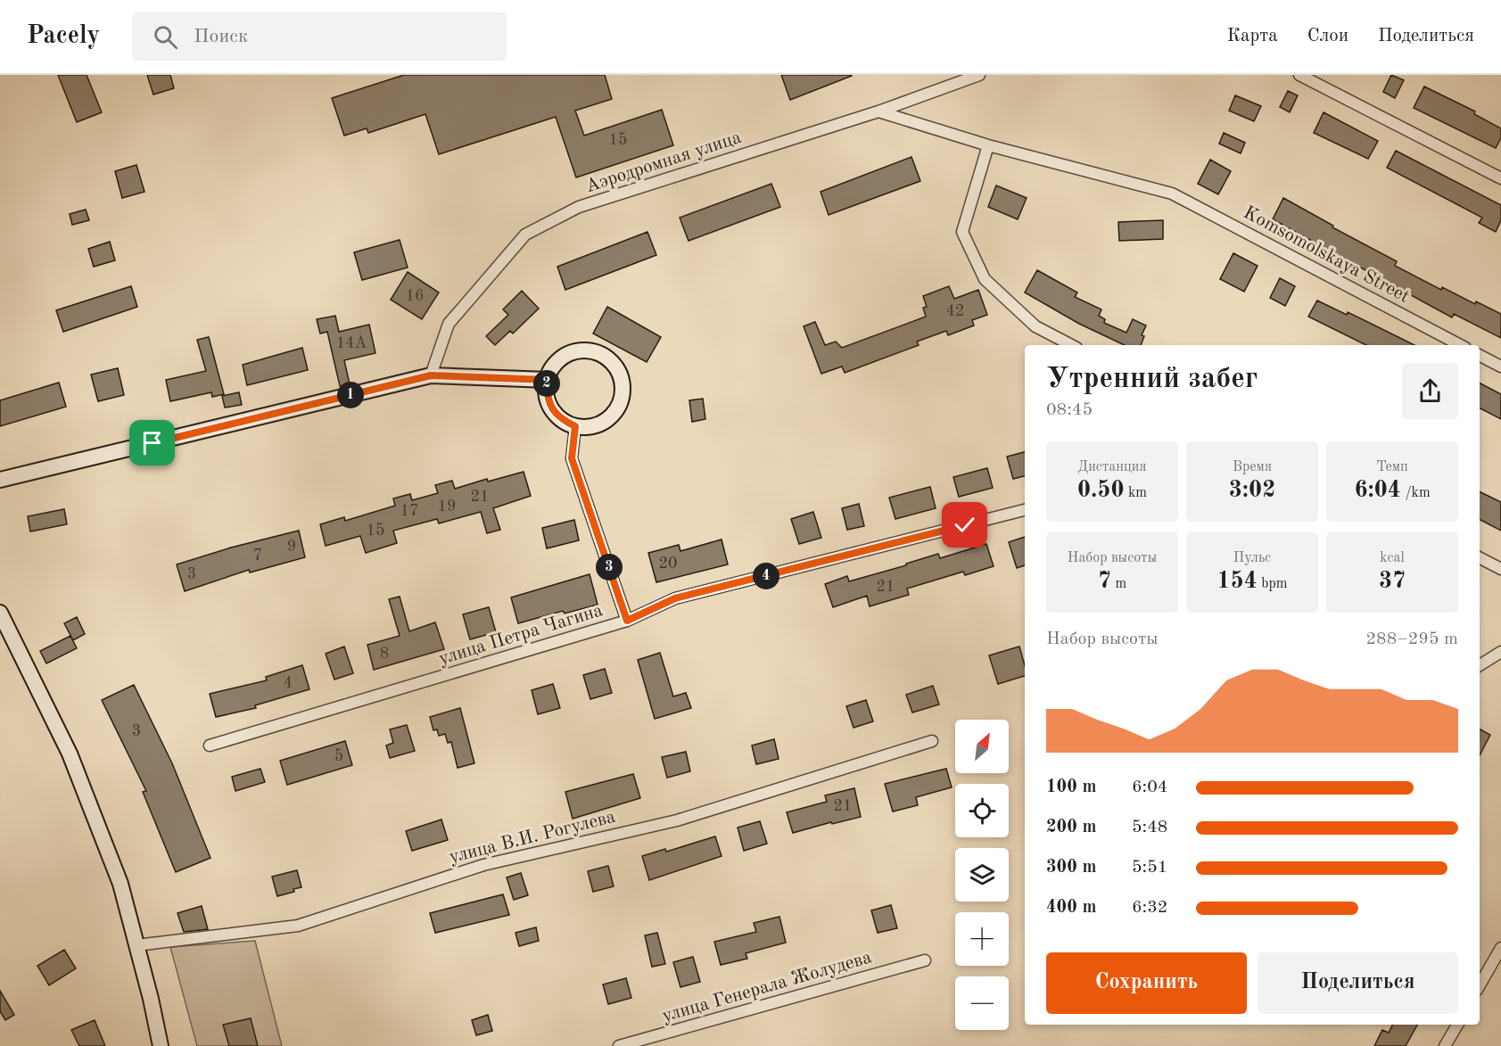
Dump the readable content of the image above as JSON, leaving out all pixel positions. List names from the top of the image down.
{
  "streets": {
    "street": [
      "Аэродромная улица",
      "Komsomolskaya Street",
      "улица Петра Чагина",
      "улица В.И. Рогулева",
      "улица Генерала Жолудева"
    ]
  },
  "crossings": [
    ["Аэродромная улица", "Komsomolskaya Street"]
  ],
  "house_numbers": [
    "15",
    "16",
    "42",
    "14А",
    "21",
    "19",
    "17",
    "15",
    "9",
    "7",
    "20",
    "3",
    "21",
    "8",
    "4",
    "3",
    "5",
    "21"
  ],
  "north": "top right",
  "page": {
    "header": "Pacely",
    "search": "Поиск",
    "nav": ["Карта", "Слои", "Поделиться"],
    "heading": ["Утренний забег", "08:45"],
    "pins": [
      "2",
      "1",
      "3",
      "4"
    ],
    "stats": [
      ["Дистанция", "0.50 km"],
      ["Время", "3:02"],
      ["Темп", "6:04 /km"],
      ["Набор высоты", "7 m"],
      ["Пульс", "154 bpm"],
      ["kcal", "37"]
    ],
    "chart": ["Набор высоты", "288–295 m"],
    "map_buttons": ["+", "−"],
    "list": [
      {
        "name": "100 m",
        "note": "6:04"
      },
      {
        "name": "200 m",
        "note": "5:48"
      },
      {
        "name": "300 m",
        "note": "5:51"
      },
      {
        "name": "400 m",
        "note": "6:32"
      }
    ],
    "buttons": ["Сохранить", "Поделиться"]
  }
}
